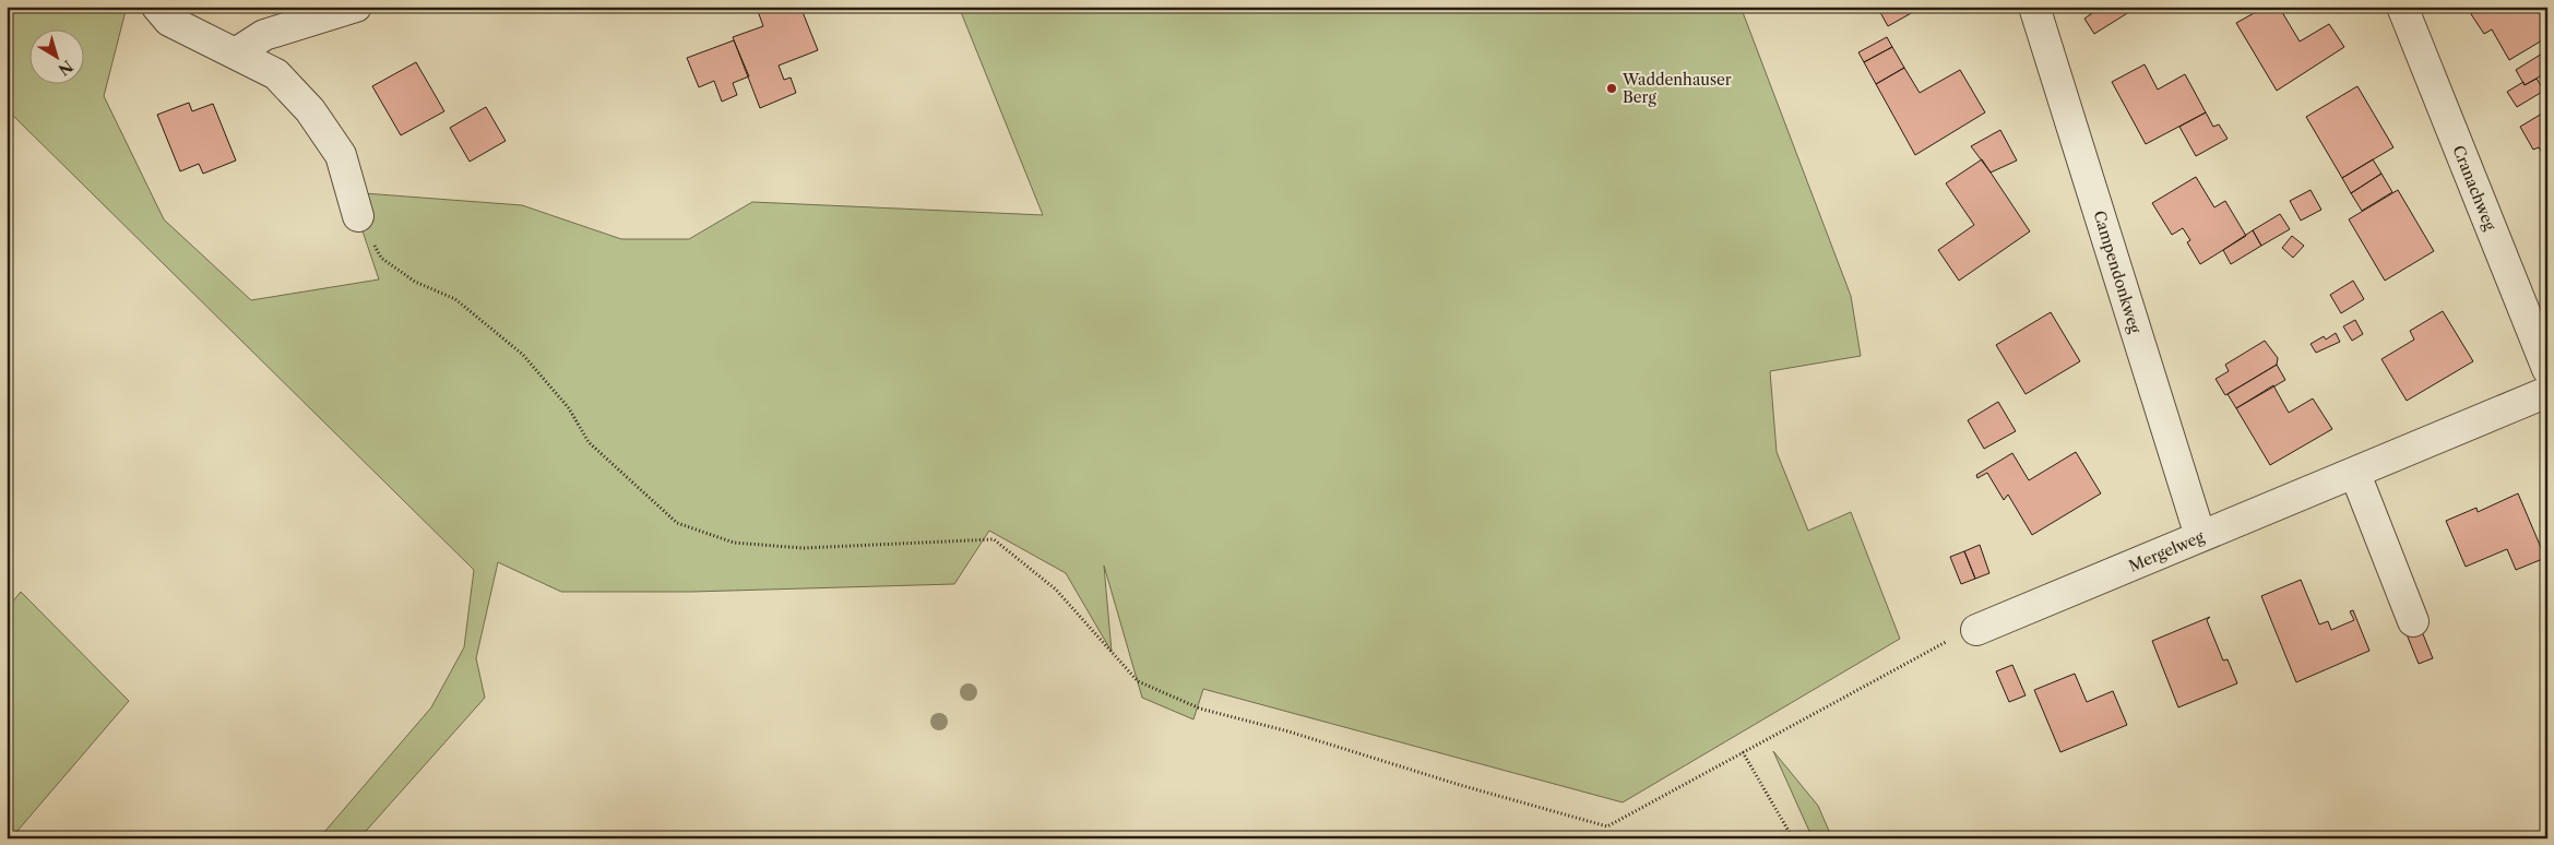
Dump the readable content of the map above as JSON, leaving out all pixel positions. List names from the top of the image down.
{
  "streets": {
    "street": ["Cranachweg", "Campendonkweg", "Mergelweg"]
  },
  "crossings": [
    ["Campendonkweg", "Mergelweg"]
  ],
  "places": ["Waddenhauser Berg"],
  "north": "bottom right"
}
